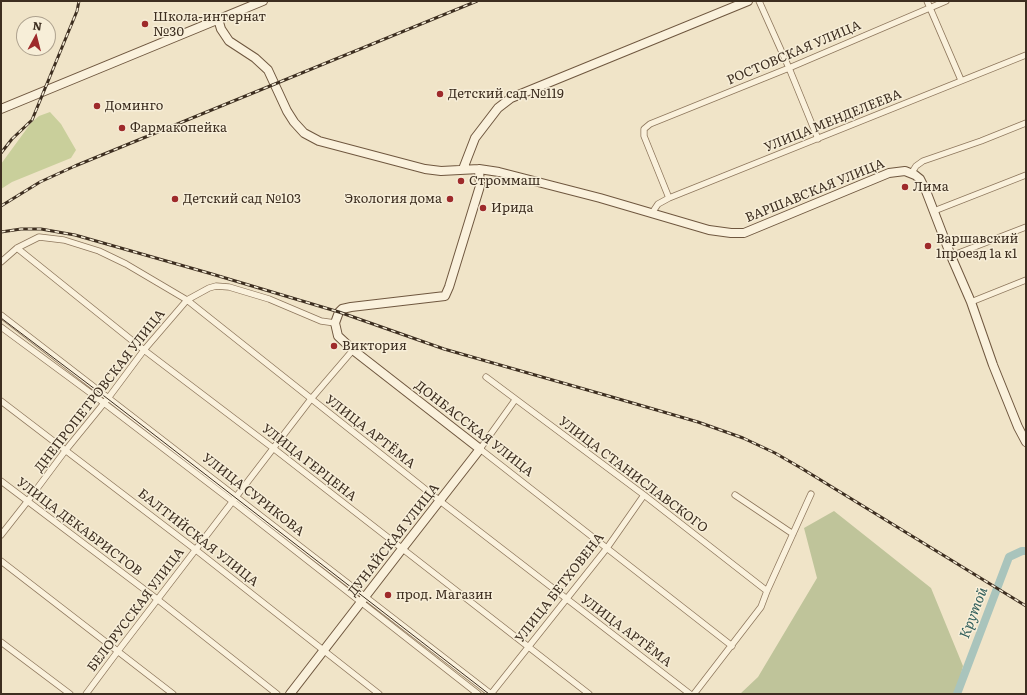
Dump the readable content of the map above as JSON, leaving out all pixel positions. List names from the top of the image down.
{
  "streets": {
    "main road": ["ВАРШАВСКАЯ УЛИЦА", "ДОНБАССКАЯ УЛИЦА", "ДУНАЙСКАЯ УЛИЦА"],
    "street": [
      "РОСТОВСКАЯ УЛИЦА",
      "УЛИЦА МЕНДЕЛЕЕВА",
      "ДНЕПРОПЕТРОВСКАЯ УЛИЦА",
      "УЛИЦА АРТЁМА",
      "УЛИЦА ГЕРЦЕНА",
      "УЛИЦА СТАНИСЛАВСКОГО",
      "УЛИЦА СУРИКОВА",
      "УЛИЦА ДЕКАБРИСТОВ",
      "БАЛТИЙСКАЯ УЛИЦА",
      "УЛИЦА БЕТХОВЕНА",
      "БЕЛОРУССКАЯ УЛИЦА"
    ]
  },
  "crossings": [
    ["РОСТОВСКАЯ УЛИЦА", "УЛИЦА МЕНДЕЛЕЕВА"],
    ["УЛИЦА МЕНДЕЛЕЕВА", "ВАРШАВСКАЯ УЛИЦА"],
    ["ДНЕПРОПЕТРОВСКАЯ УЛИЦА", "УЛИЦА АРТЁМА"],
    ["ДНЕПРОПЕТРОВСКАЯ УЛИЦА", "УЛИЦА ГЕРЦЕНА"],
    ["ДНЕПРОПЕТРОВСКАЯ УЛИЦА", "УЛИЦА СУРИКОВА"],
    ["ДНЕПРОПЕТРОВСКАЯ УЛИЦА", "УЛИЦА ДЕКАБРИСТОВ"],
    ["ДНЕПРОПЕТРОВСКАЯ УЛИЦА", "БАЛТИЙСКАЯ УЛИЦА"],
    ["ДОНБАССКАЯ УЛИЦА", "ДУНАЙСКАЯ УЛИЦА"],
    ["ДОНБАССКАЯ УЛИЦА", "УЛИЦА БЕТХОВЕНА"],
    ["ДОНБАССКАЯ УЛИЦА", "БЕЛОРУССКАЯ УЛИЦА"],
    ["УЛИЦА АРТЁМА", "УЛИЦА ГЕРЦЕНА"],
    ["УЛИЦА АРТЁМА", "ДУНАЙСКАЯ УЛИЦА"],
    ["УЛИЦА АРТЁМА", "УЛИЦА БЕТХОВЕНА"],
    ["УЛИЦА АРТЁМА", "БЕЛОРУССКАЯ УЛИЦА"],
    ["УЛИЦА ГЕРЦЕНА", "ДУНАЙСКАЯ УЛИЦА"],
    ["УЛИЦА ГЕРЦЕНА", "УЛИЦА БЕТХОВЕНА"],
    ["УЛИЦА ГЕРЦЕНА", "БЕЛОРУССКАЯ УЛИЦА"],
    ["УЛИЦА СТАНИСЛАВСКОГО", "ДУНАЙСКАЯ УЛИЦА"],
    ["УЛИЦА СТАНИСЛАВСКОГО", "УЛИЦА БЕТХОВЕНА"],
    ["УЛИЦА СУРИКОВА", "ДУНАЙСКАЯ УЛИЦА"],
    ["УЛИЦА СУРИКОВА", "УЛИЦА БЕТХОВЕНА"],
    ["УЛИЦА СУРИКОВА", "БЕЛОРУССКАЯ УЛИЦА"],
    ["УЛИЦА ДЕКАБРИСТОВ", "БЕЛОРУССКАЯ УЛИЦА"],
    ["БАЛТИЙСКАЯ УЛИЦА", "ДУНАЙСКАЯ УЛИЦА"],
    ["БАЛТИЙСКАЯ УЛИЦА", "БЕЛОРУССКАЯ УЛИЦА"]
  ],
  "water": ["Крутой"],
  "places": [
    "Школа-интернат №30",
    "Детский сад №119",
    "Доминго",
    "Фармакопейка",
    "Строммаш",
    "Лима",
    "Детский сад №103",
    "Экология дома",
    "Ирида",
    "Варшавский 1проезд 1а к1",
    "Виктория",
    "прод. Магазин"
  ],
  "north": "top"
}
